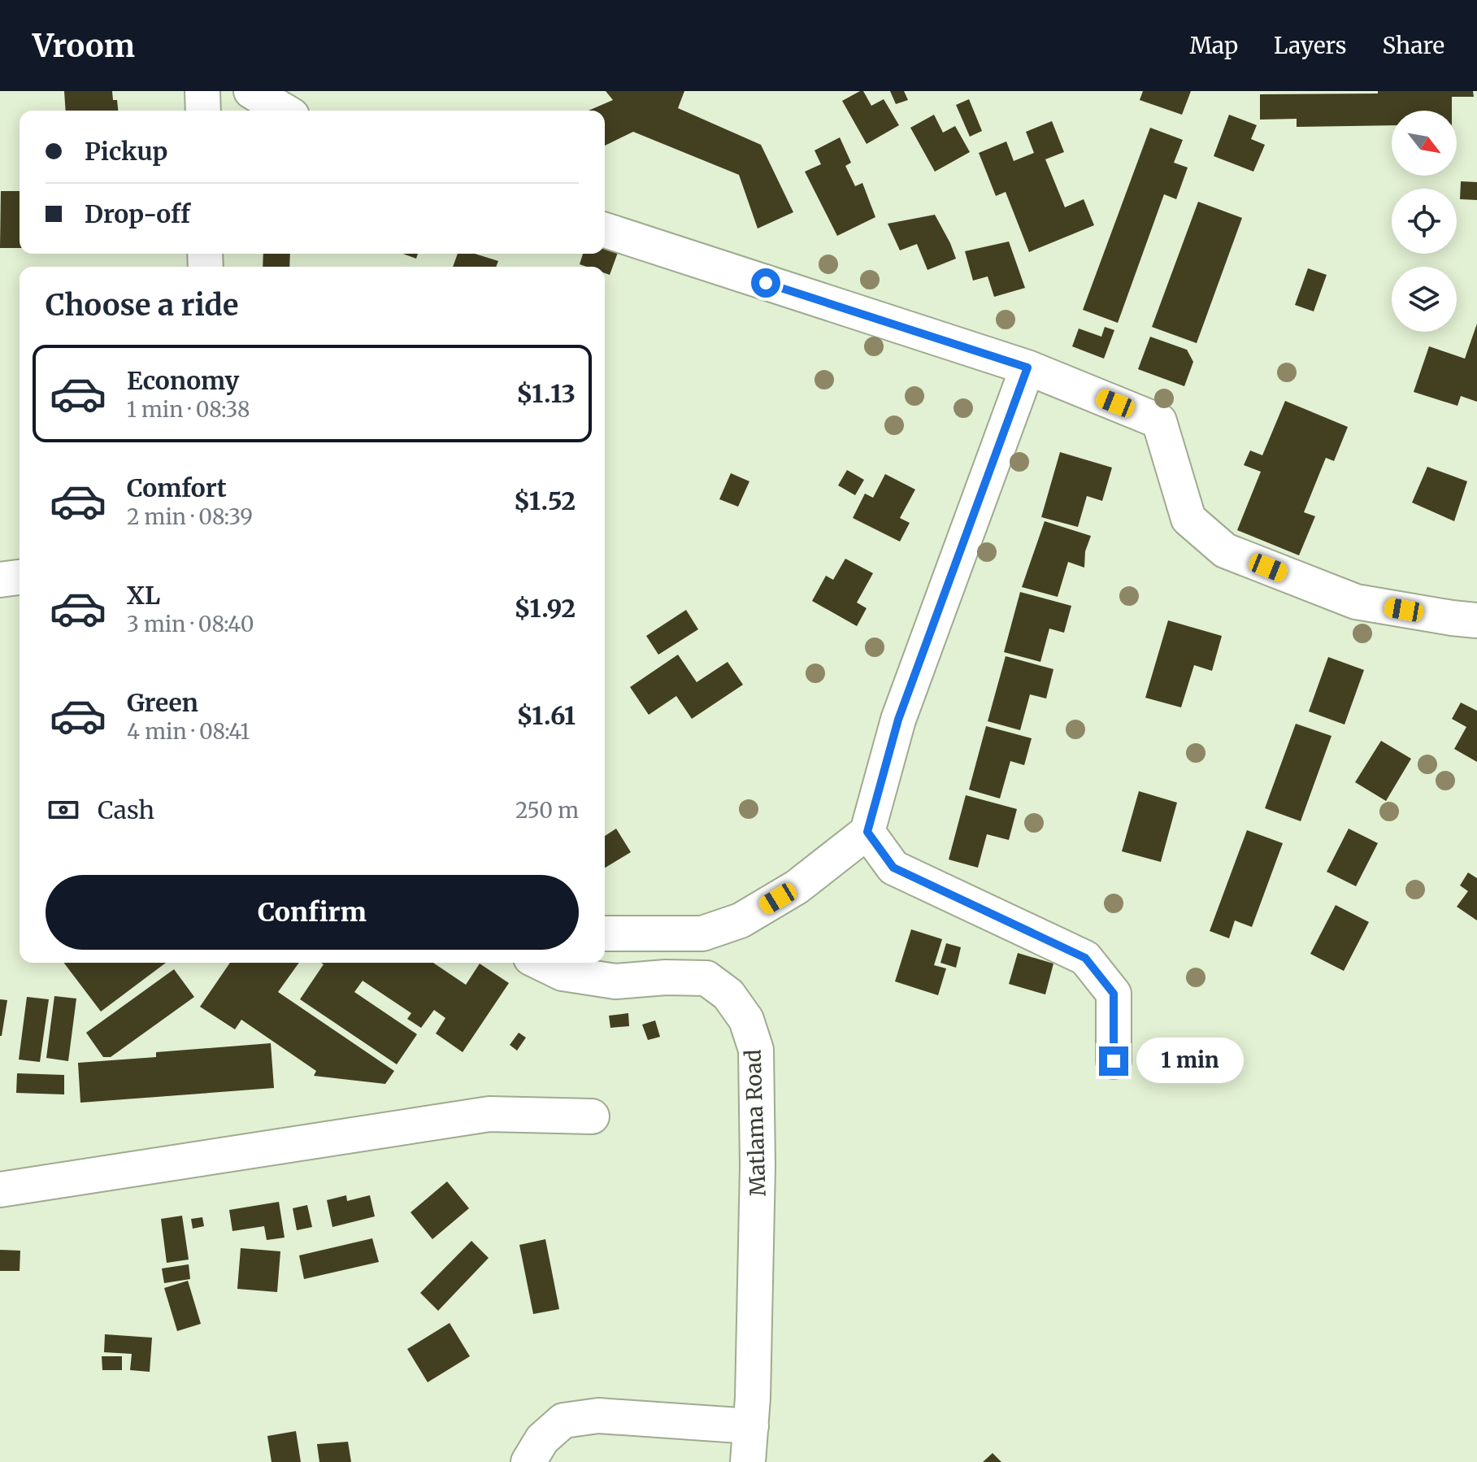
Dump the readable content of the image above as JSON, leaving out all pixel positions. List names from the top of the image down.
{
  "streets": {
    "street": ["Matlama Road"]
  },
  "north": "bottom right",
  "page": {
    "header": "Vroom",
    "nav": ["Map", "Layers", "Share"],
    "banner": ["Pickup", "Drop-off"],
    "heading": "Choose a ride",
    "list": [
      {
        "name": "Economy",
        "note": "1 min · 08:38",
        "value": "$1.13"
      },
      {
        "name": "Comfort",
        "note": "2 min · 08:39",
        "value": "$1.52"
      },
      {
        "name": "XL",
        "note": "3 min · 08:40",
        "value": "$1.92"
      },
      {
        "name": "Green",
        "note": "4 min · 08:41",
        "value": "$1.61"
      }
    ],
    "pay": ["Cash", "250 m"],
    "buttons": "Confirm",
    "bubble": "1 min"
  }
}
